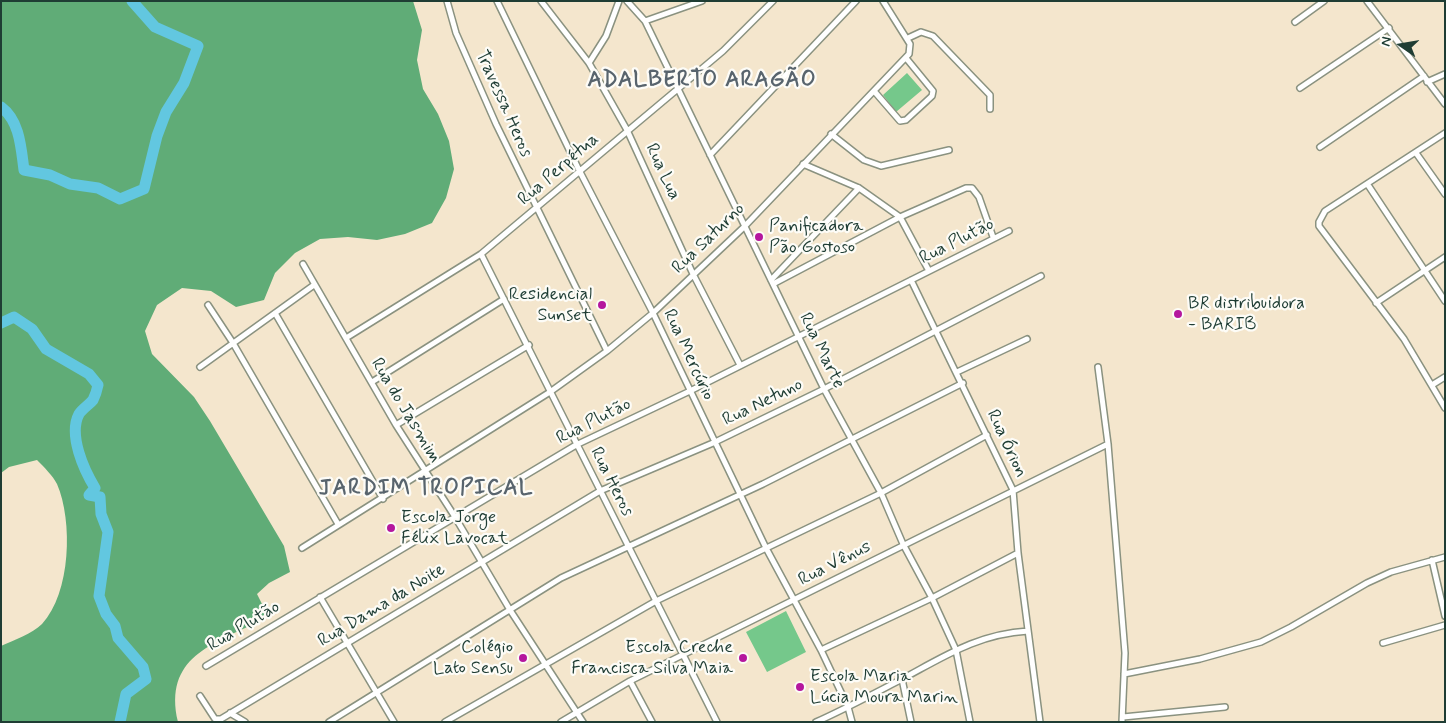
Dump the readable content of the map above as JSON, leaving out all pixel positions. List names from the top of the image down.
{
  "streets": {
    "street": [
      "Travessa Heros",
      "Rua Perpétua",
      "Rua Lua",
      "Rua Saturno",
      "Rua Plutão",
      "Rua Marte",
      "Rua Mercúrio",
      "Rua Netuno",
      "Rua do Jasmim",
      "Rua Órion",
      "Rua Heros",
      "Rua Vênus",
      "Rua Dama da Noite"
    ]
  },
  "crossings": [
    ["Travessa Heros", "Rua Perpétua"],
    ["Travessa Heros", "Rua Saturno"],
    ["Rua Perpétua", "Rua Lua"],
    ["Rua Perpétua", "Rua Marte"],
    ["Rua Perpétua", "Rua Mercúrio"],
    ["Rua Perpétua", "Rua do Jasmim"],
    ["Rua Perpétua", "Rua Heros"],
    ["Rua Lua", "Rua Saturno"],
    ["Rua Lua", "Rua Plutão"],
    ["Rua Saturno", "Rua Marte"],
    ["Rua Saturno", "Rua Mercúrio"],
    ["Rua Saturno", "Rua do Jasmim"],
    ["Rua Saturno", "Rua Heros"],
    ["Rua Plutão", "Rua Marte"],
    ["Rua Plutão", "Rua Mercúrio"],
    ["Rua Plutão", "Rua do Jasmim"],
    ["Rua Plutão", "Rua Órion"],
    ["Rua Plutão", "Rua Heros"],
    ["Rua Marte", "Rua Netuno"],
    ["Rua Marte", "Rua Vênus"],
    ["Rua Mercúrio", "Rua Netuno"],
    ["Rua Mercúrio", "Rua Vênus"],
    ["Rua Netuno", "Rua Órion"],
    ["Rua Netuno", "Rua Heros"],
    ["Rua Netuno", "Rua Dama da Noite"],
    ["Rua do Jasmim", "Rua Vênus"],
    ["Rua do Jasmim", "Rua Dama da Noite"],
    ["Rua Órion", "Rua Vênus"],
    ["Rua Heros", "Rua Vênus"],
    ["Rua Heros", "Rua Dama da Noite"]
  ],
  "districts": ["ADALBERTO ARAGÃO", "JARDIM TROPICAL"],
  "places": [
    "Panificadora Pão Gostoso",
    "Residencial Sunset",
    "BR distribuidora - BARIB",
    "Escola Jorge Félix Lavocat",
    "Colégio Lato Sensu",
    "Escola Creche Francisca Silva Maia",
    "Escola Maria Lúcia Moura Marin"
  ],
  "north": "left"
}
